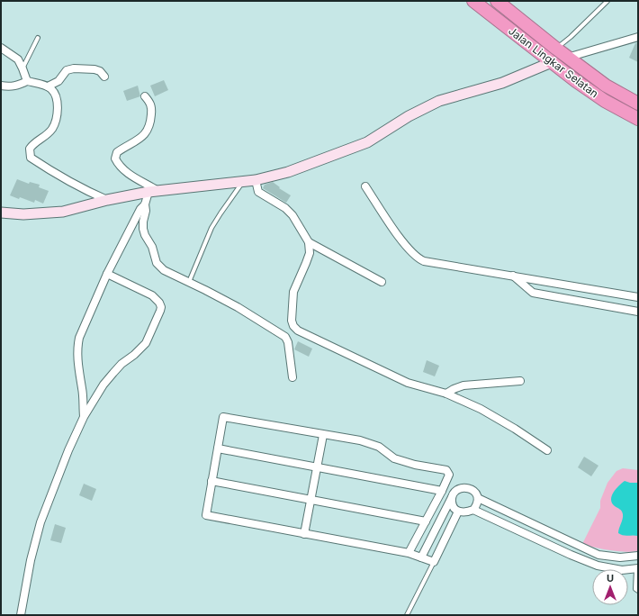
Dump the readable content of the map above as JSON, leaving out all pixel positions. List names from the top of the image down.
{
  "streets": {
    "highway": ["Jalan Lingkar Selatan"]
  },
  "north": "top"
}
